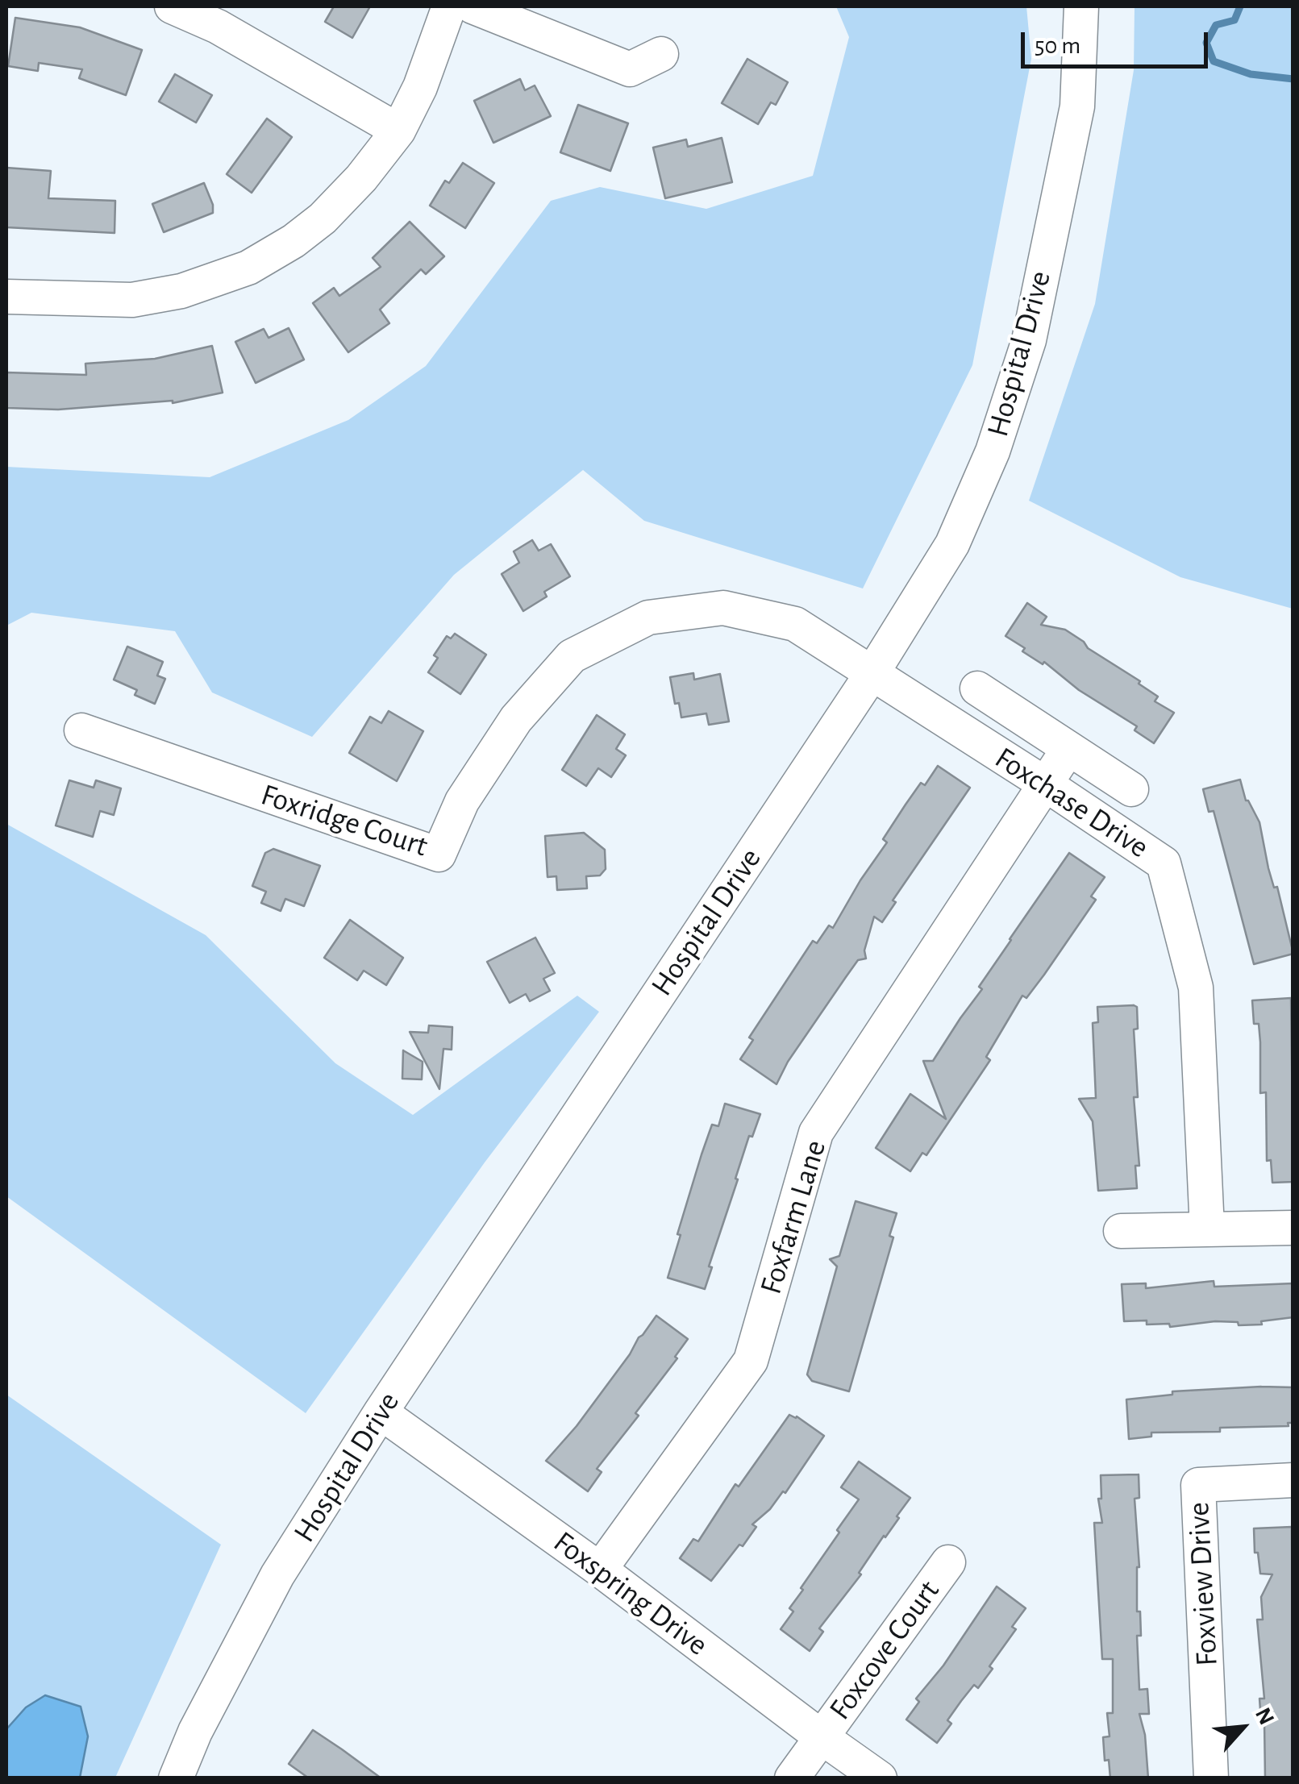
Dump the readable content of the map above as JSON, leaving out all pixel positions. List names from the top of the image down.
{
  "streets": {
    "street": [
      "Hospital Drive",
      "Foxchase Drive",
      "Foxridge Court",
      "Foxfarm Lane",
      "Foxview Drive",
      "Foxspring Drive",
      "Foxcove Court"
    ]
  },
  "crossings": [
    ["Hospital Drive", "Foxchase Drive"],
    ["Hospital Drive", "Foxridge Court"],
    ["Hospital Drive", "Foxspring Drive"],
    ["Foxchase Drive", "Foxridge Court"],
    ["Foxchase Drive", "Foxfarm Lane"],
    ["Foxfarm Lane", "Foxspring Drive"],
    ["Foxspring Drive", "Foxcove Court"]
  ],
  "scale_bar": "50 m",
  "north": "top right"
}
